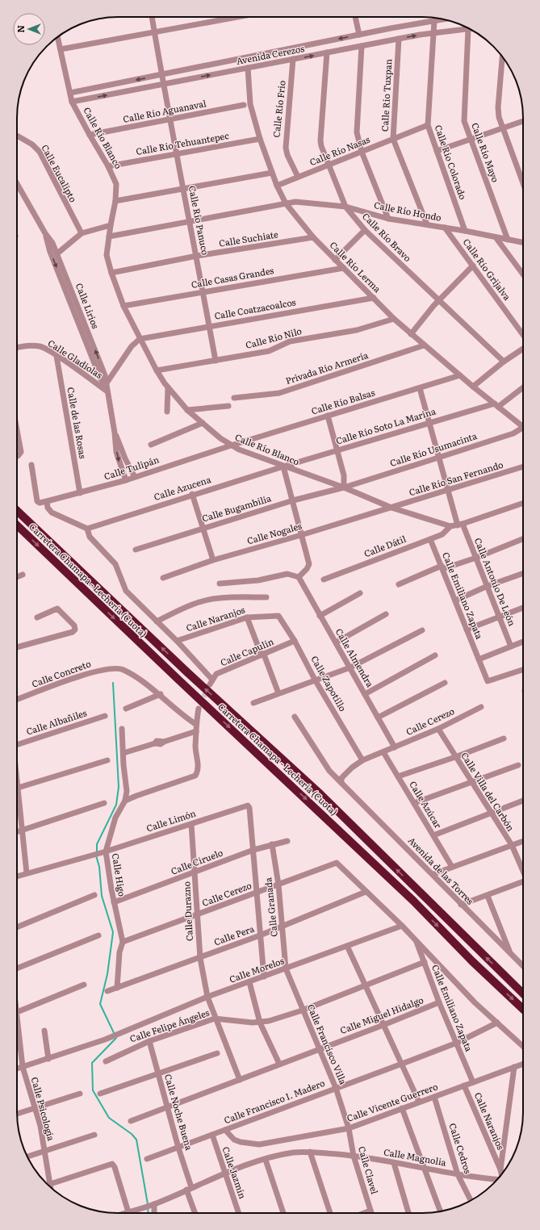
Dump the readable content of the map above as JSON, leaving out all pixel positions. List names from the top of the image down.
{
  "streets": {
    "highway": ["Carretera Chamapa - Lechería (Cuota)"],
    "street": [
      "Avenida Cerezos",
      "Calle Río Tuxpan",
      "Calle Río Frío",
      "Calle Río Aguanaval",
      "Calle Río Blanco",
      "Calle Río Tehuantepec",
      "Calle Río Nasas",
      "Calle Río Mayo",
      "Calle Río Colorado",
      "Calle Eucalipto",
      "Calle Río Hondo",
      "Calle Río Panuco",
      "Calle Río Bravo",
      "Calle Suchiate",
      "Calle Río Lerma",
      "Calle Río Grijalva",
      "Calle Casas Grandes",
      "Calle Lirios",
      "Calle Coatzacoalcos",
      "Calle Río Nilo",
      "Calle Gladiolas",
      "Privada Río Armería",
      "Calle Río Balsas",
      "Calle de las Rosas",
      "Calle Río Soto La Marina",
      "Calle Río Usumacinta",
      "Calle Tulipán",
      "Calle Río San Fernando",
      "Calle Azucena",
      "Calle Bugambilia",
      "Calle Nogales",
      "Calle Dátil",
      "Calle Antonio De León",
      "Calle Emiliano Zapata",
      "Calle Naranjos",
      "Calle Capulín",
      "Calle Almendra",
      "Calle Concreto",
      "Calle Zapotillo",
      "Calle Cerezo",
      "Calle Albañiles",
      "Calle Villa del Carbón",
      "Calle Azúcar",
      "Calle Limón",
      "Calle Ciruelo",
      "Avenida de las Torres",
      "Calle Higo",
      "Calle Granada",
      "Calle Durazno",
      "Calle Pera",
      "Calle Morelos",
      "Calle Miguel Hidalgo",
      "Calle Felipe Ángeles",
      "Calle Francisco Villa",
      "Calle Francisco I. Madero",
      "Calle Vicente Guerrero",
      "Calle Psicología",
      "Calle Noche Buena",
      "Calle Cedros",
      "Calle Magnolia",
      "Calle Clavel",
      "Calle Jazmín"
    ]
  },
  "crossings": [
    ["Avenida Cerezos", "Calle Río Tuxpan"],
    ["Avenida Cerezos", "Calle Río Frío"],
    ["Avenida Cerezos", "Calle Río Blanco"],
    ["Avenida Cerezos", "Calle Río Colorado"],
    ["Avenida Cerezos", "Calle Río Panuco"],
    ["Avenida Cerezos", "Calle Río Bravo"],
    ["Avenida Cerezos", "Calle Río Lerma"],
    ["Calle Río Tuxpan", "Calle Río Nasas"],
    ["Calle Río Tuxpan", "Calle Río Hondo"],
    ["Calle Río Frío", "Calle Río Nasas"],
    ["Calle Río Aguanaval", "Calle Río Blanco"],
    ["Calle Río Aguanaval", "Calle Río Panuco"],
    ["Calle Río Blanco", "Calle Río Tehuantepec"],
    ["Calle Río Blanco", "Calle Río Hondo"],
    ["Calle Río Blanco", "Calle Suchiate"],
    ["Calle Río Blanco", "Calle Casas Grandes"],
    ["Calle Río Blanco", "Calle Coatzacoalcos"],
    ["Calle Río Blanco", "Calle Río Nilo"],
    ["Calle Río Blanco", "Calle Gladiolas"],
    ["Calle Río Blanco", "Calle Río Balsas"],
    ["Calle Río Blanco", "Calle Río Soto La Marina"],
    ["Calle Río Blanco", "Calle Río Usumacinta"],
    ["Calle Río Blanco", "Calle Tulipán"],
    ["Calle Río Blanco", "Calle Río San Fernando"],
    ["Calle Río Blanco", "Calle Azucena"],
    ["Calle Río Blanco", "Calle Bugambilia"],
    ["Calle Río Blanco", "Calle Nogales"],
    ["Calle Río Blanco", "Calle Dátil"],
    ["Calle Río Blanco", "Calle Antonio De León"],
    ["Calle Río Tehuantepec", "Calle Río Panuco"],
    ["Calle Río Tehuantepec", "Calle Río Lerma"],
    ["Calle Río Nasas", "Calle Río Colorado"],
    ["Calle Río Nasas", "Calle Río Bravo"],
    ["Calle Río Nasas", "Calle Río Lerma"],
    ["Calle Río Mayo", "Calle Río Hondo"],
    ["Calle Río Colorado", "Calle Río Hondo"],
    ["Calle Río Hondo", "Calle Río Panuco"],
    ["Calle Río Hondo", "Calle Río Bravo"],
    ["Calle Río Hondo", "Calle Río Lerma"],
    ["Calle Río Hondo", "Calle Río Grijalva"],
    ["Calle Río Panuco", "Calle Suchiate"],
    ["Calle Río Panuco", "Calle Casas Grandes"],
    ["Calle Río Panuco", "Calle Coatzacoalcos"],
    ["Calle Río Panuco", "Calle Río Nilo"],
    ["Calle Suchiate", "Calle Río Lerma"],
    ["Calle Río Lerma", "Calle Casas Grandes"],
    ["Calle Río Lerma", "Calle Coatzacoalcos"],
    ["Calle Río Lerma", "Calle Río Nilo"],
    ["Calle Río Lerma", "Privada Río Armería"],
    ["Calle Río Lerma", "Calle Río Balsas"],
    ["Calle Río Lerma", "Calle Río Soto La Marina"],
    ["Calle Lirios", "Calle Gladiolas"],
    ["Calle Lirios", "Calle Tulipán"],
    ["Calle Coatzacoalcos", "Calle Gladiolas"],
    ["Calle Gladiolas", "Calle de las Rosas"],
    ["Calle Río Balsas", "Calle Tulipán"],
    ["Calle Río Balsas", "Calle Antonio De León"],
    ["Calle de las Rosas", "Calle Tulipán"],
    ["Calle Río Soto La Marina", "Calle Azucena"],
    ["Calle Río Soto La Marina", "Calle Antonio De León"],
    ["Calle Río Usumacinta", "Calle Bugambilia"],
    ["Calle Río Usumacinta", "Calle Antonio De León"],
    ["Calle Río San Fernando", "Calle Nogales"],
    ["Calle Río San Fernando", "Calle Antonio De León"],
    ["Calle Dátil", "Calle Emiliano Zapata"],
    ["Calle Emiliano Zapata", "Calle Miguel Hidalgo"],
    ["Calle Emiliano Zapata", "Calle Felipe Ángeles"],
    ["Calle Emiliano Zapata", "Calle Francisco I. Madero"],
    ["Calle Emiliano Zapata", "Calle Vicente Guerrero"],
    ["Calle Naranjos", "Calle Capulín"],
    ["Calle Naranjos", "Calle Zapotillo"],
    ["Calle Naranjos", "Calle Vicente Guerrero"],
    ["Calle Capulín", "Calle Zapotillo"],
    ["Calle Almendra", "Calle Cerezo"],
    ["Calle Zapotillo", "Calle Cerezo"],
    ["Calle Cerezo", "Calle Villa del Carbón"],
    ["Calle Cerezo", "Calle Azúcar"],
    ["Calle Cerezo", "Avenida de las Torres"],
    ["Calle Cerezo", "Calle Higo"],
    ["Calle Cerezo", "Calle Granada"],
    ["Calle Cerezo", "Calle Durazno"],
    ["Calle Cerezo", "Calle Pera"],
    ["Calle Limón", "Calle Ciruelo"],
    ["Calle Limón", "Calle Higo"],
    ["Calle Limón", "Calle Durazno"],
    ["Calle Ciruelo", "Calle Higo"],
    ["Calle Ciruelo", "Calle Granada"],
    ["Calle Ciruelo", "Calle Durazno"],
    ["Calle Higo", "Calle Pera"],
    ["Calle Granada", "Calle Pera"],
    ["Calle Granada", "Calle Morelos"],
    ["Calle Granada", "Calle Francisco Villa"],
    ["Calle Durazno", "Calle Pera"],
    ["Calle Durazno", "Calle Morelos"],
    ["Calle Durazno", "Calle Miguel Hidalgo"],
    ["Calle Durazno", "Calle Felipe Ángeles"],
    ["Calle Morelos", "Calle Francisco Villa"],
    ["Calle Morelos", "Calle Psicología"],
    ["Calle Miguel Hidalgo", "Calle Francisco Villa"],
    ["Calle Miguel Hidalgo", "Calle Noche Buena"],
    ["Calle Felipe Ángeles", "Calle Francisco Villa"],
    ["Calle Felipe Ángeles", "Calle Noche Buena"],
    ["Calle Francisco Villa", "Calle Francisco I. Madero"],
    ["Calle Francisco Villa", "Calle Vicente Guerrero"],
    ["Calle Francisco Villa", "Calle Clavel"],
    ["Calle Francisco I. Madero", "Calle Vicente Guerrero"],
    ["Calle Francisco I. Madero", "Calle Noche Buena"],
    ["Calle Francisco I. Madero", "Calle Jazmín"],
    ["Calle Vicente Guerrero", "Calle Cedros"],
    ["Calle Vicente Guerrero", "Calle Clavel"],
    ["Calle Cedros", "Calle Magnolia"],
    ["Calle Magnolia", "Calle Clavel"]
  ],
  "north": "left"
}
